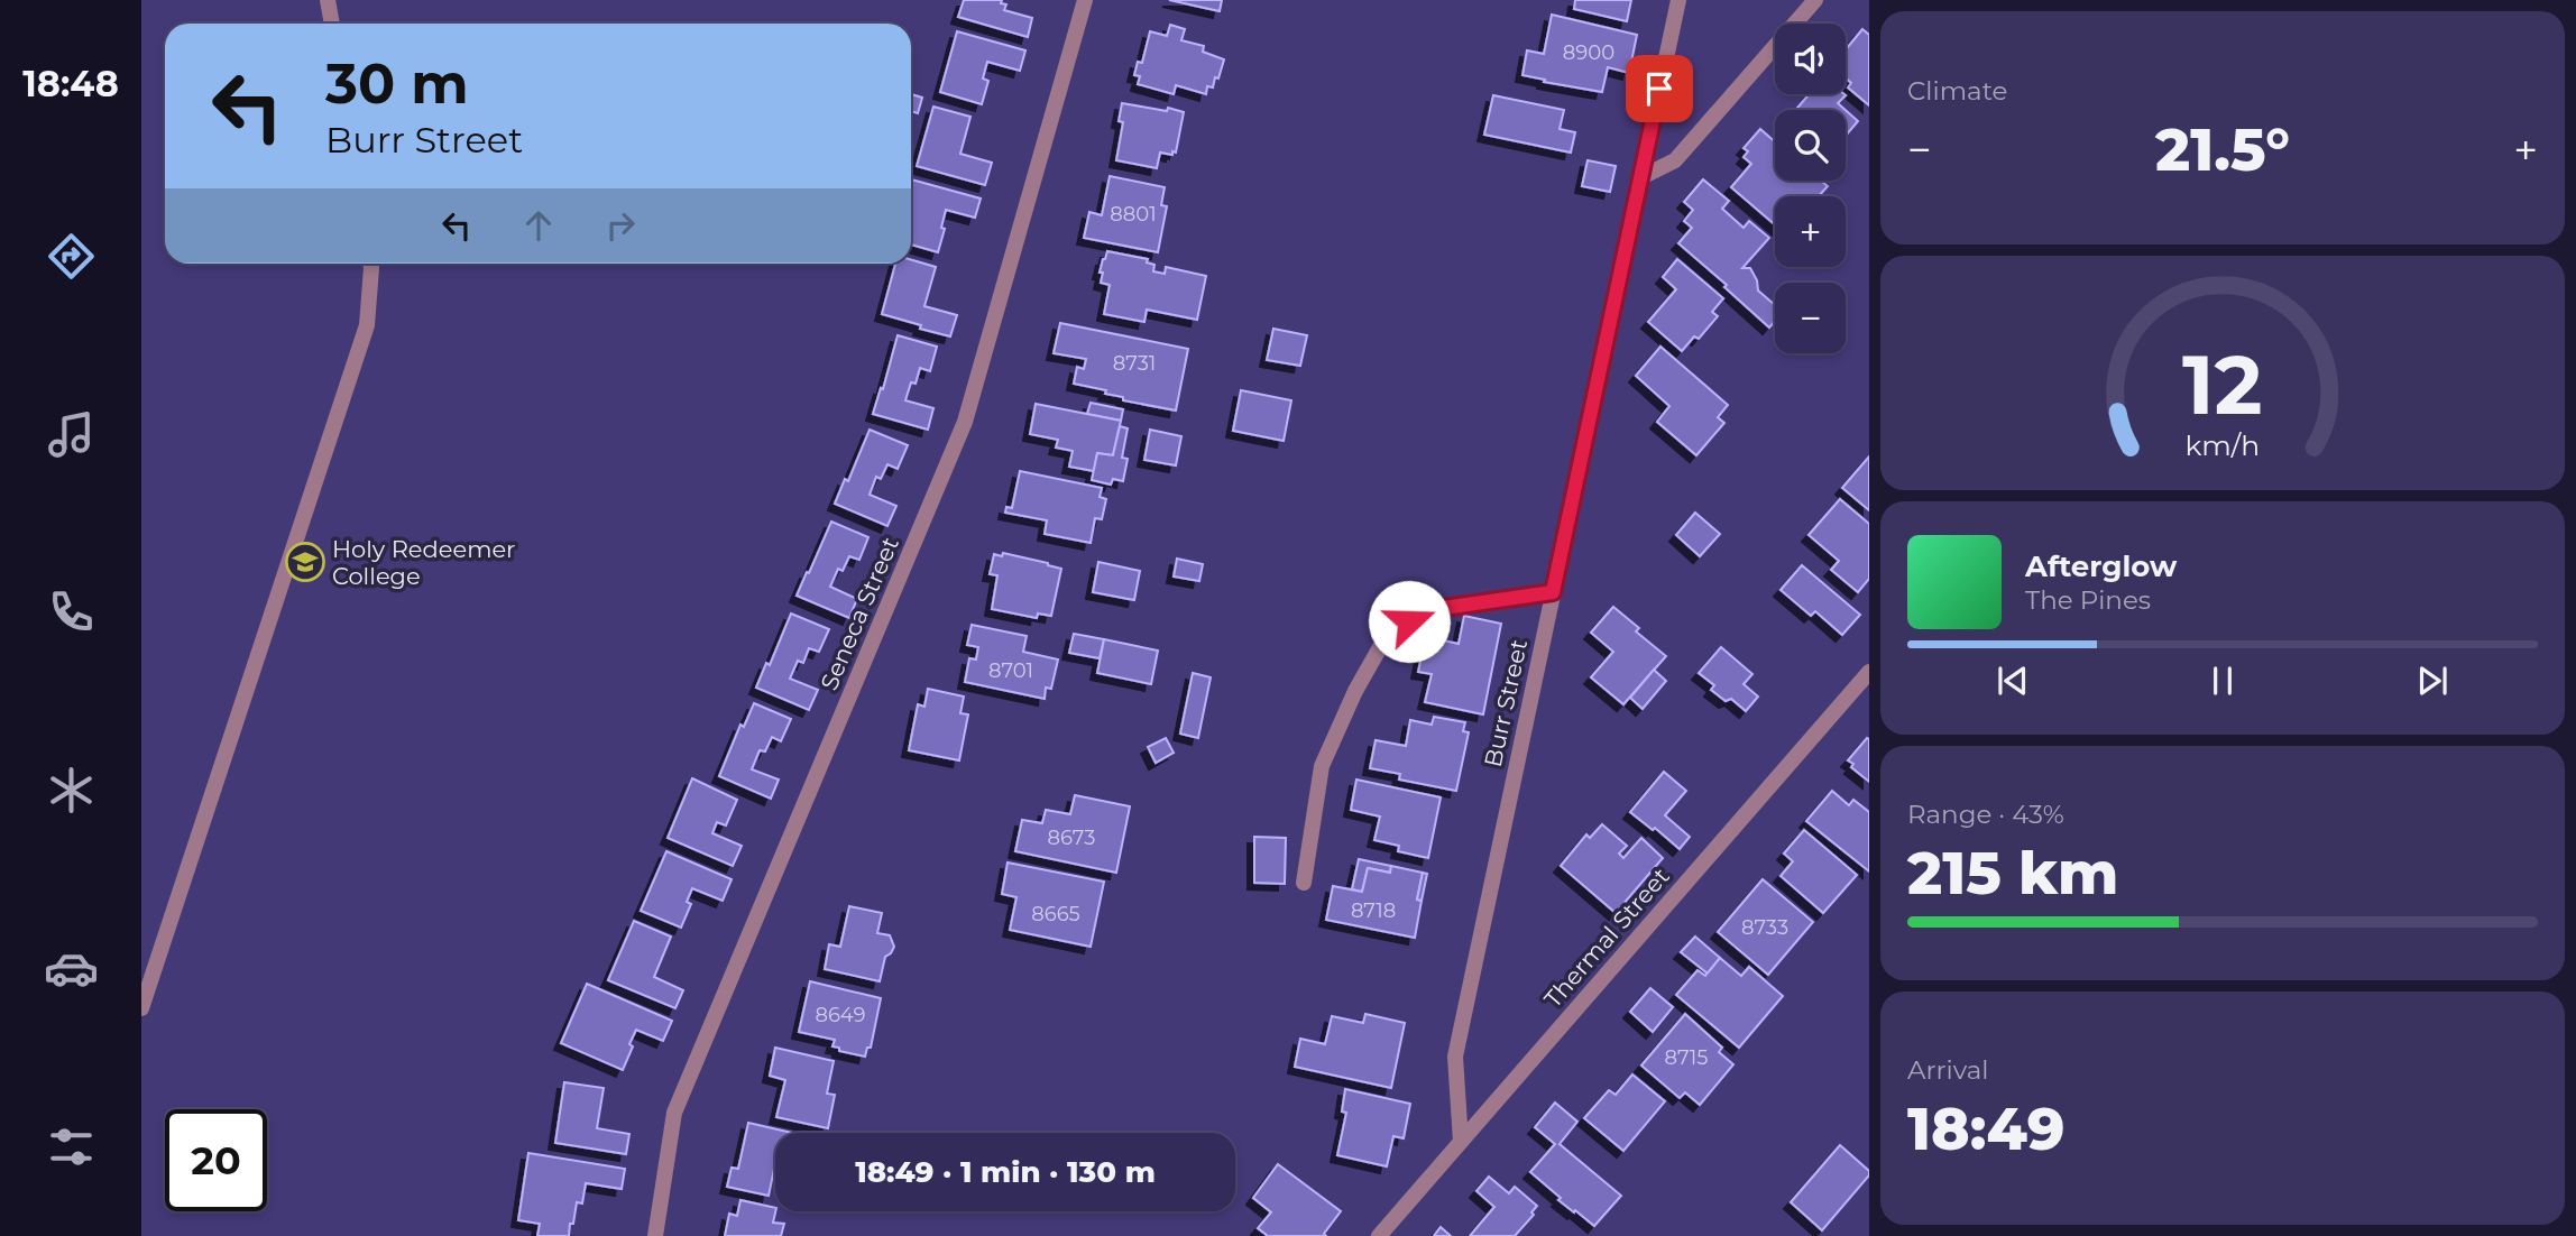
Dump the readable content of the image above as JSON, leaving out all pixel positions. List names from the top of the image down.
{
  "streets": {
    "street": ["Seneca Street", "Burr Street", "Thermal Street"]
  },
  "crossings": [
    ["Burr Street", "Thermal Street"]
  ],
  "places": {
    "school or university": ["Holy Redeemer College"]
  },
  "house_numbers": [
    "8900",
    "8801",
    "8731",
    "8701",
    "8673",
    "8718",
    "8665",
    "8733",
    "8649",
    "8715"
  ],
  "page": {
    "tabs": "18:48",
    "tile": [
      "Climate",
      ["Range · 43%", "215 km"],
      ["Arrival", "18:49"]
    ],
    "map_buttons": ["+", "−"],
    "turn": ["30 m", "Burr Street"],
    "heat": ["−", "21.5°", "+"],
    "song": ["Afterglow", "The Pines"],
    "limit": "20",
    "trip": "18:49 · 1 min · 130 m",
    "gauge": ["12", "km/h"]
  }
}
